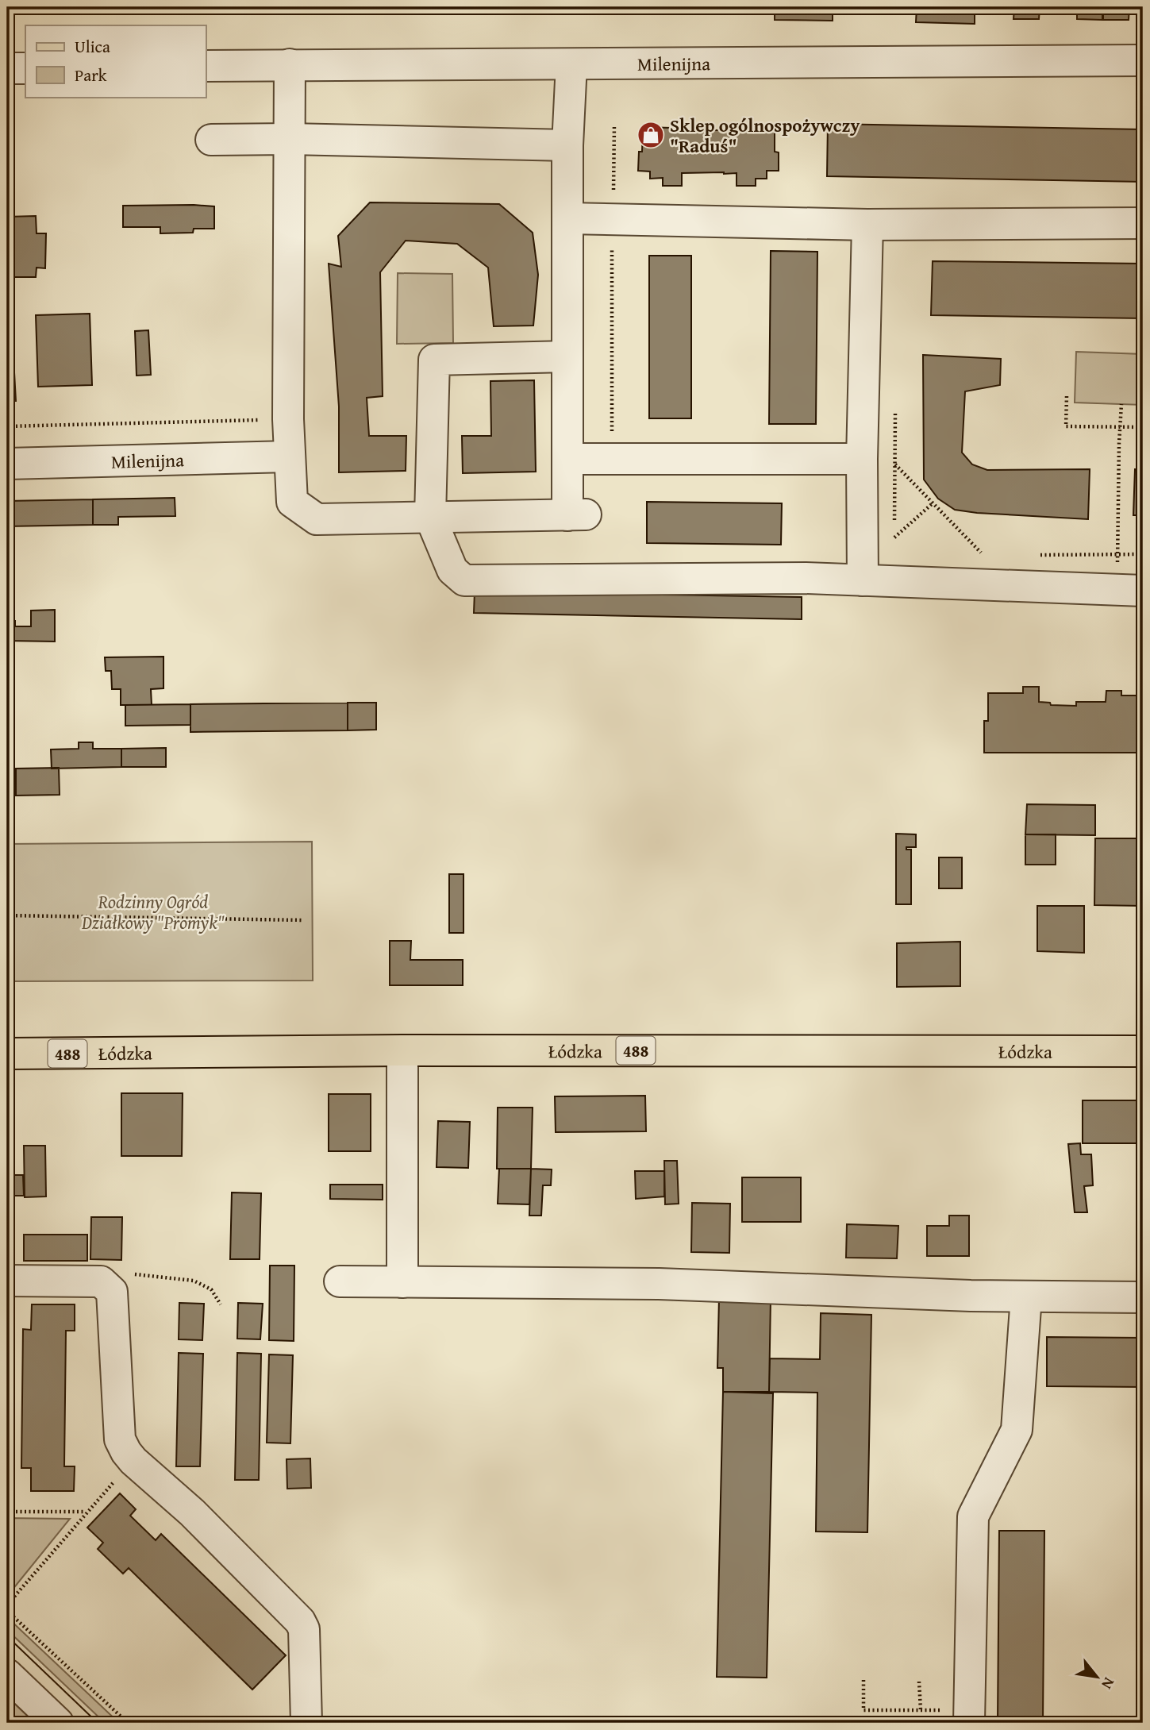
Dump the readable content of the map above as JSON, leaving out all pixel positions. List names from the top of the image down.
{
  "streets": {
    "main road": ["Łódzka", "488"],
    "street": ["Milenijna"]
  },
  "parks": ["Rodzinny Ogród Działkowy \"Promyk\""],
  "places": {
    "shop": ["Sklep ogólnospożywczy \"Raduś\""]
  },
  "legend": ["Ulica", "Park"],
  "north": "bottom right"
}
